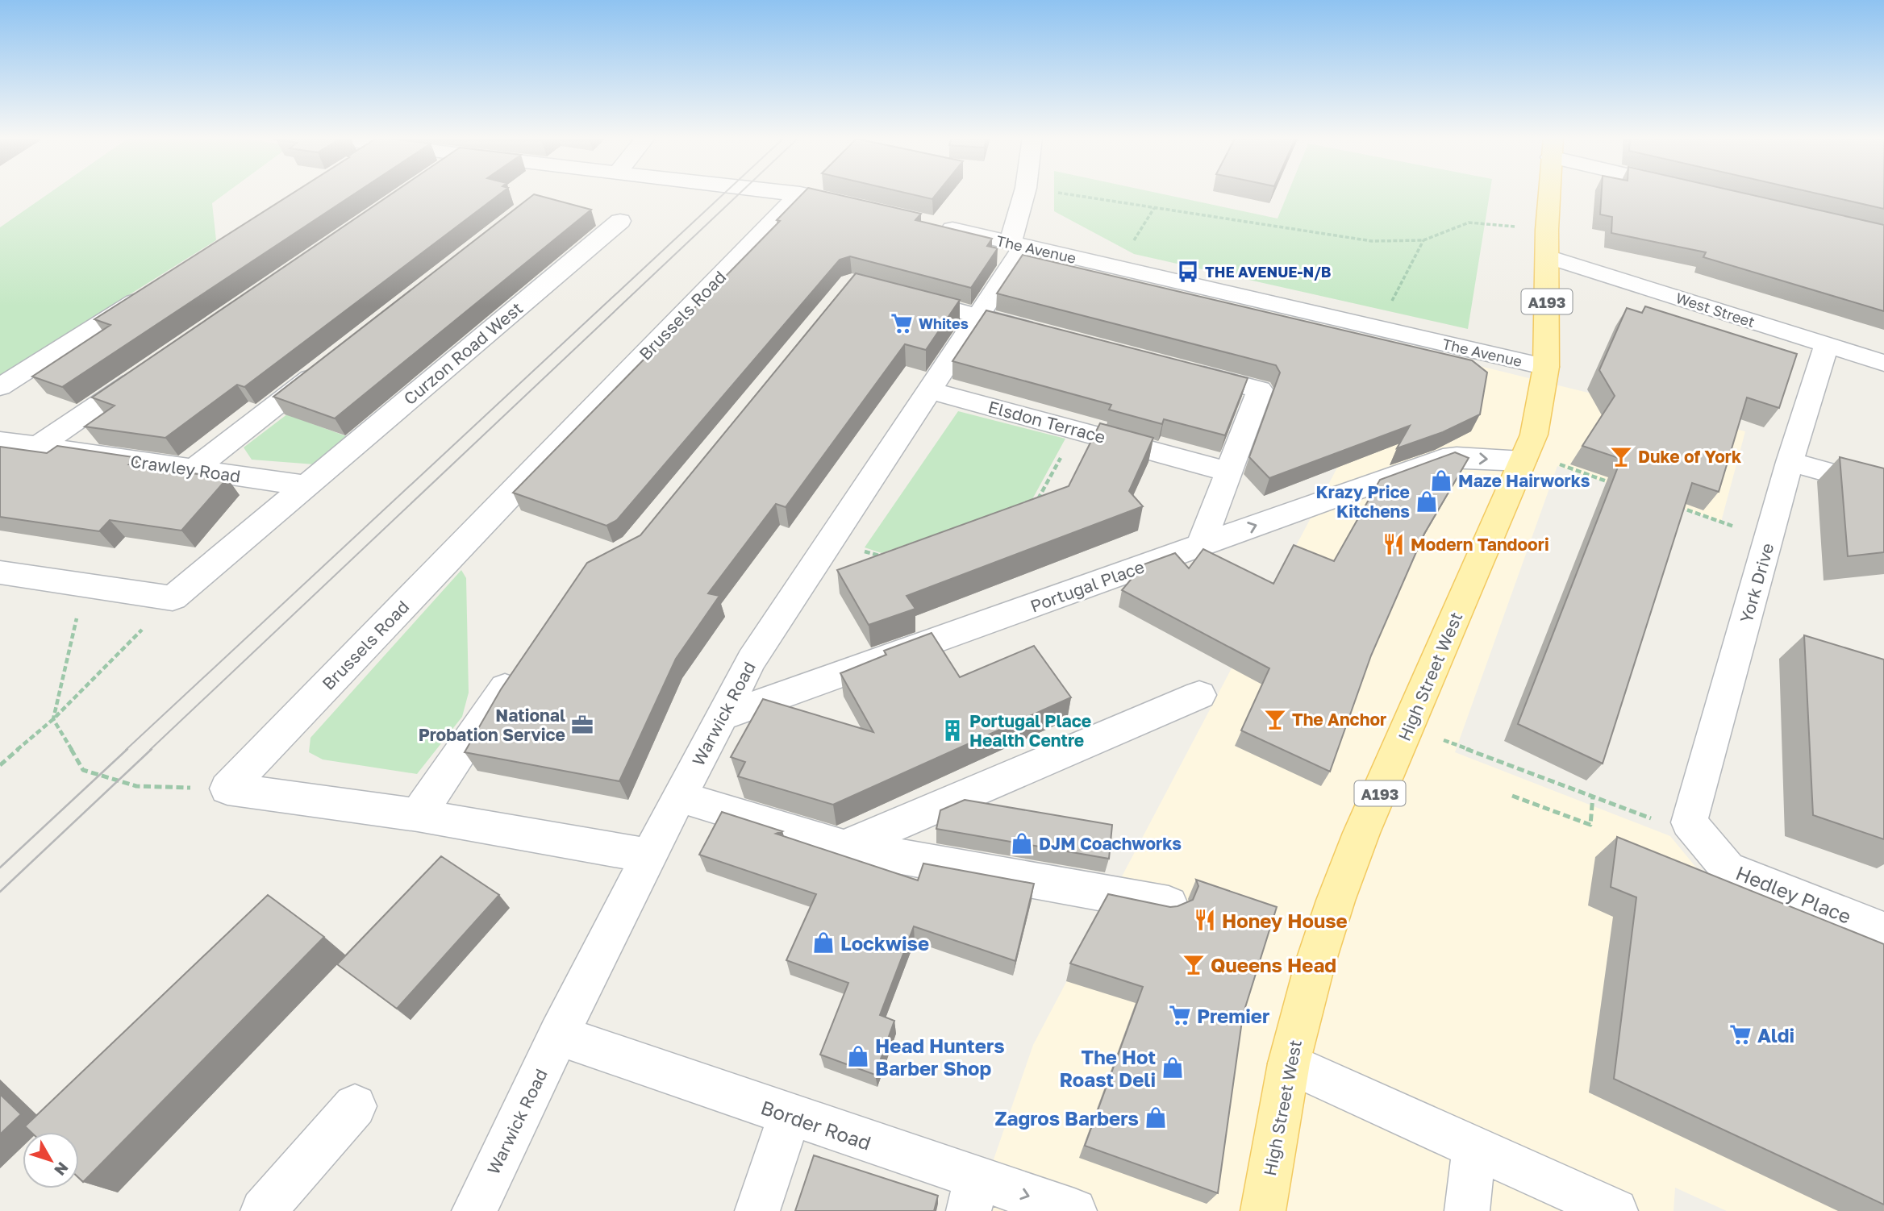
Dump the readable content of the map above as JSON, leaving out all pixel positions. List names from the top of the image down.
{
  "streets": {
    "main road": ["A193", "High Street West"],
    "street": [
      "The Avenue",
      "West Street",
      "Brussels Road",
      "Curzon Road West",
      "Elsdon Terrace",
      "Crawley Road",
      "York Drive",
      "Portugal Place",
      "Warwick Road",
      "Hedley Place",
      "Border Road"
    ]
  },
  "crossings": [
    ["The Avenue", "High Street West"],
    ["The Avenue", "Warwick Road"],
    ["West Street", "York Drive"],
    ["West Street", "High Street West"],
    ["Curzon Road West", "Crawley Road"],
    ["Elsdon Terrace", "Warwick Road"],
    ["York Drive", "Hedley Place"],
    ["Portugal Place", "High Street West"],
    ["Portugal Place", "Warwick Road"],
    ["Warwick Road", "Border Road"]
  ],
  "one_way": ["Portugal Place"],
  "places": {
    "bus stop": ["THE AVENUE-N/B"],
    "supermarket": ["Whites", "Premier", "Aldi"],
    "bar": ["Duke of York", "The Anchor", "Queens Head"],
    "shop": [
      "Maze Hairworks",
      "Krazy Price Kitchens",
      "DJM Coachworks",
      "Lockwise",
      "Head Hunters Barber Shop",
      "The Hot Roast Deli",
      "Zagros Barbers"
    ],
    "restaurant": ["Modern Tandoori", "Honey House"],
    "office": ["National Probation Service"],
    "building": ["Portugal Place Health Centre"]
  },
  "north": "bottom right"
}
